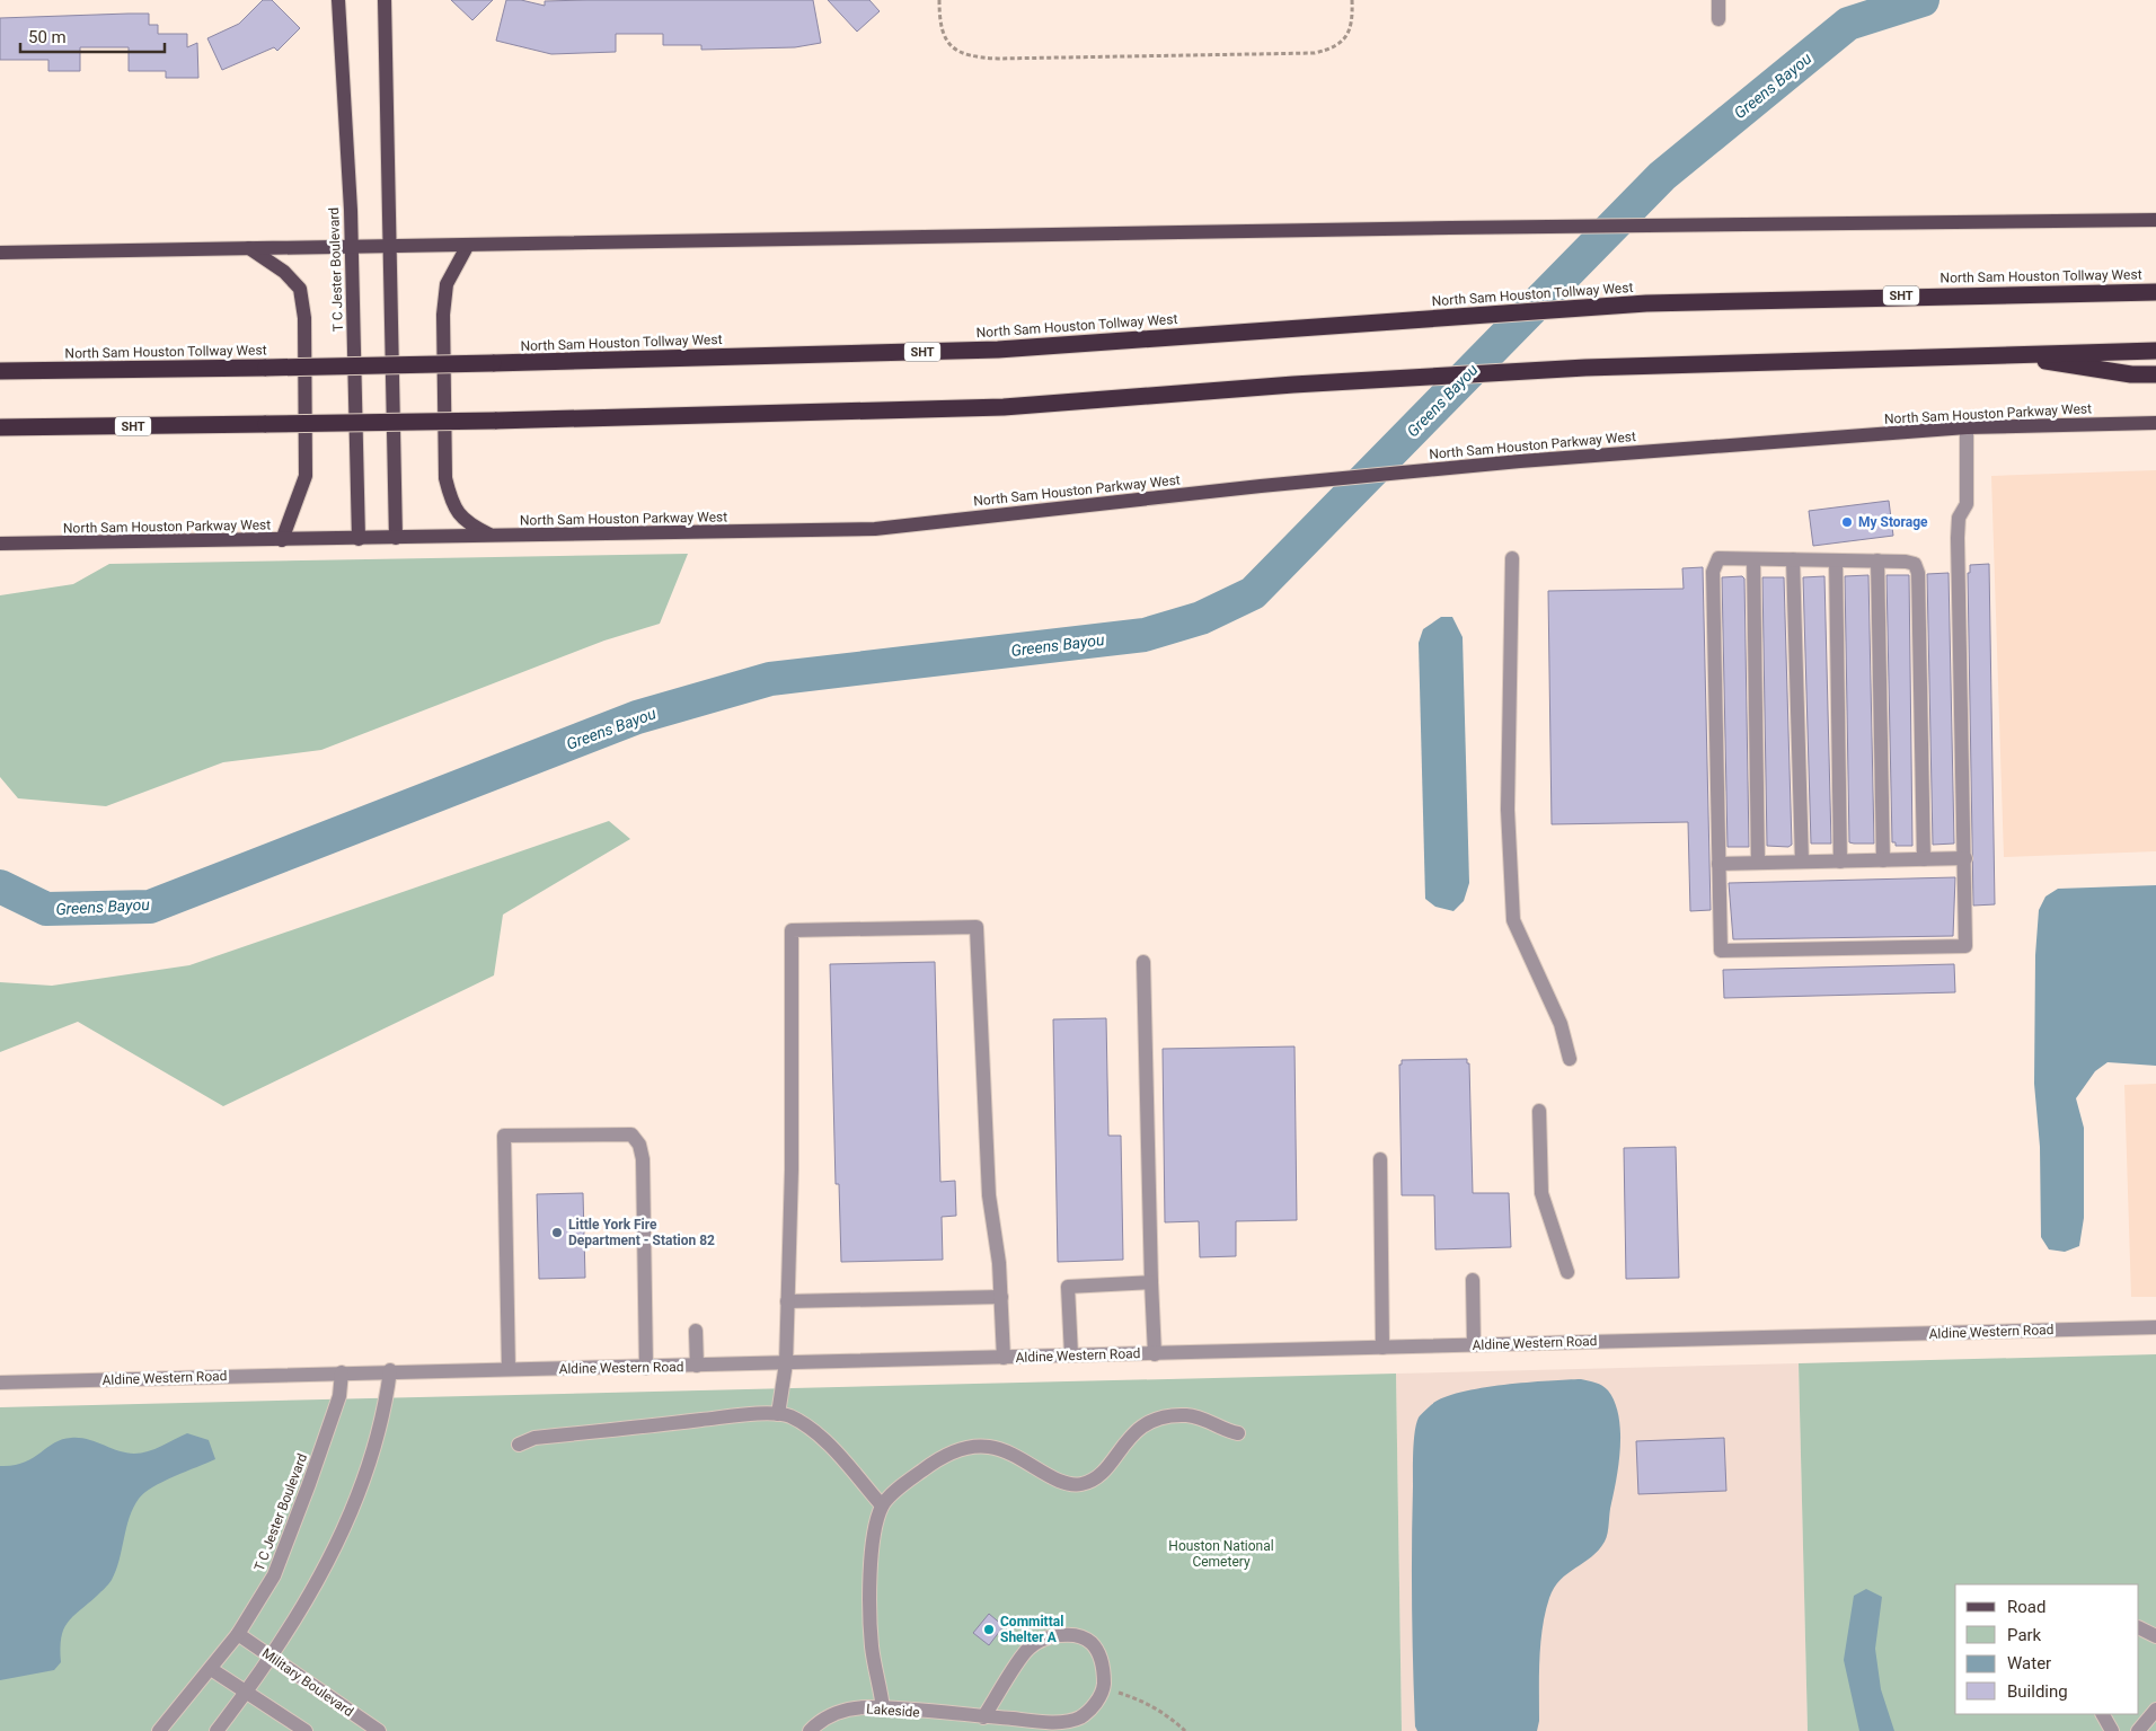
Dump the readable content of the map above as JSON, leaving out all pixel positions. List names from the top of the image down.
{
  "streets": {
    "highway": ["North Sam Houston Tollway West", "SHT"],
    "main road": ["T C Jester Boulevard", "North Sam Houston Parkway West"],
    "street": ["Aldine Western Road", "Military Boulevard", "Lakeside"]
  },
  "crossings": [
    ["T C Jester Boulevard", "North Sam Houston Parkway West"],
    ["T C Jester Boulevard", "Aldine Western Road"],
    ["T C Jester Boulevard", "Military Boulevard"]
  ],
  "water": ["Greens Bayou"],
  "parks": ["Houston National Cemetery"],
  "places": ["My Storage", "Little York Fire Department - Station 82", "Committal Shelter A"],
  "legend": [
    "Road",
    "Park",
    "Water",
    "Building"
  ],
  "scale_bar": "50 m"
}
